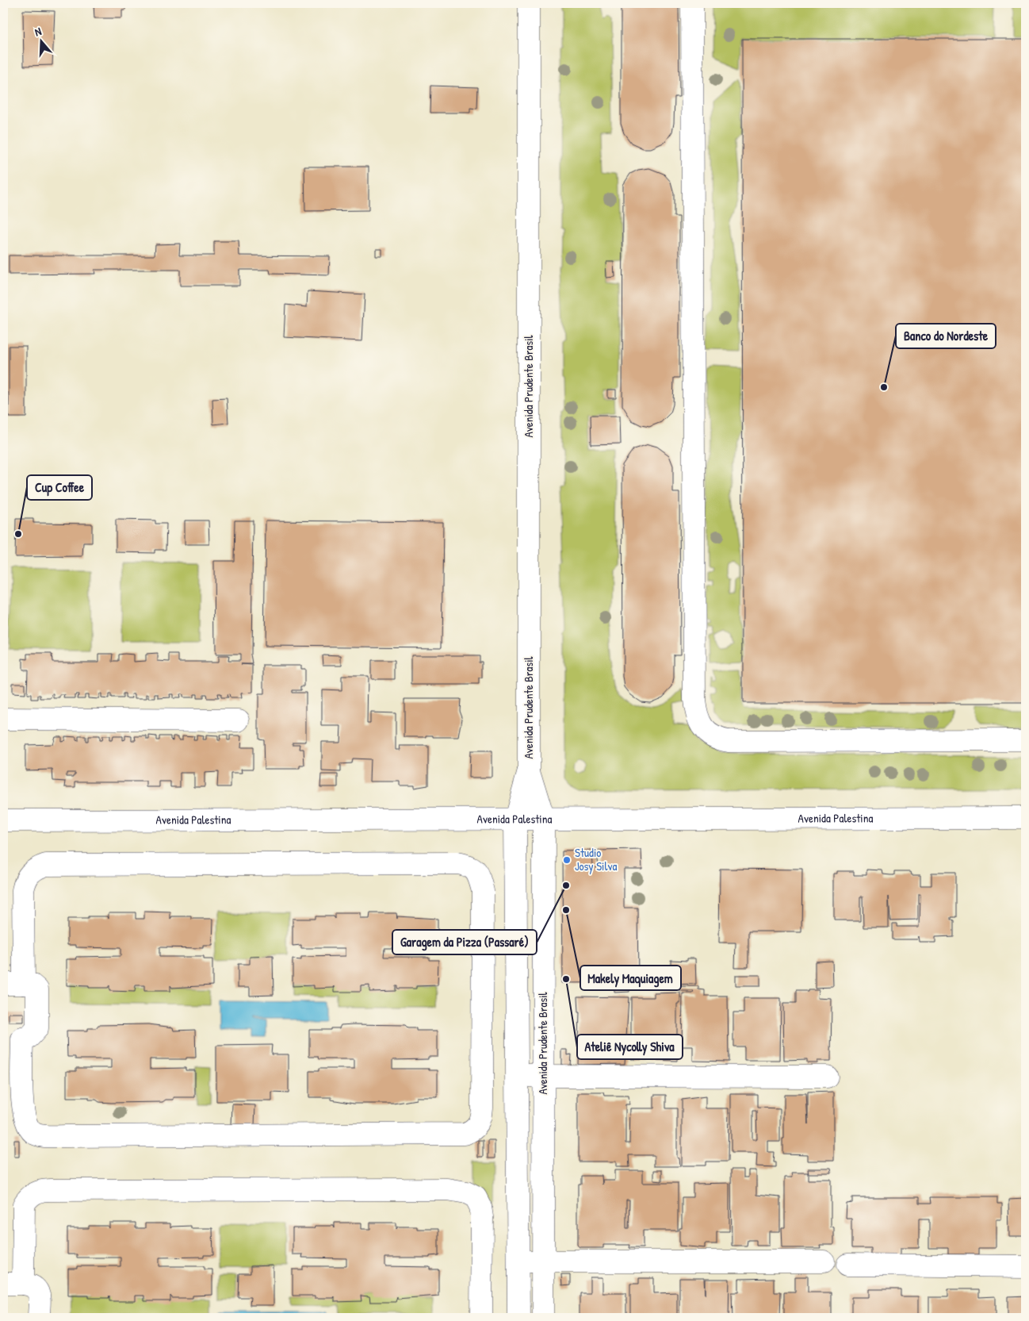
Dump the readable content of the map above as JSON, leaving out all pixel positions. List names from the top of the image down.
{
  "streets": {
    "street": ["Avenida Prudente Brasil", "Avenida Palestina"]
  },
  "crossings": [
    ["Avenida Prudente Brasil", "Avenida Palestina"]
  ],
  "places": [
    "Banco do Nordeste",
    "Cup Coffee",
    "Studio Josy Silva",
    "Garagem da Pizza (Passaré)",
    "Makely Maquiagem",
    "Ateliê Nycolly Shiva"
  ],
  "north": "top"
}
